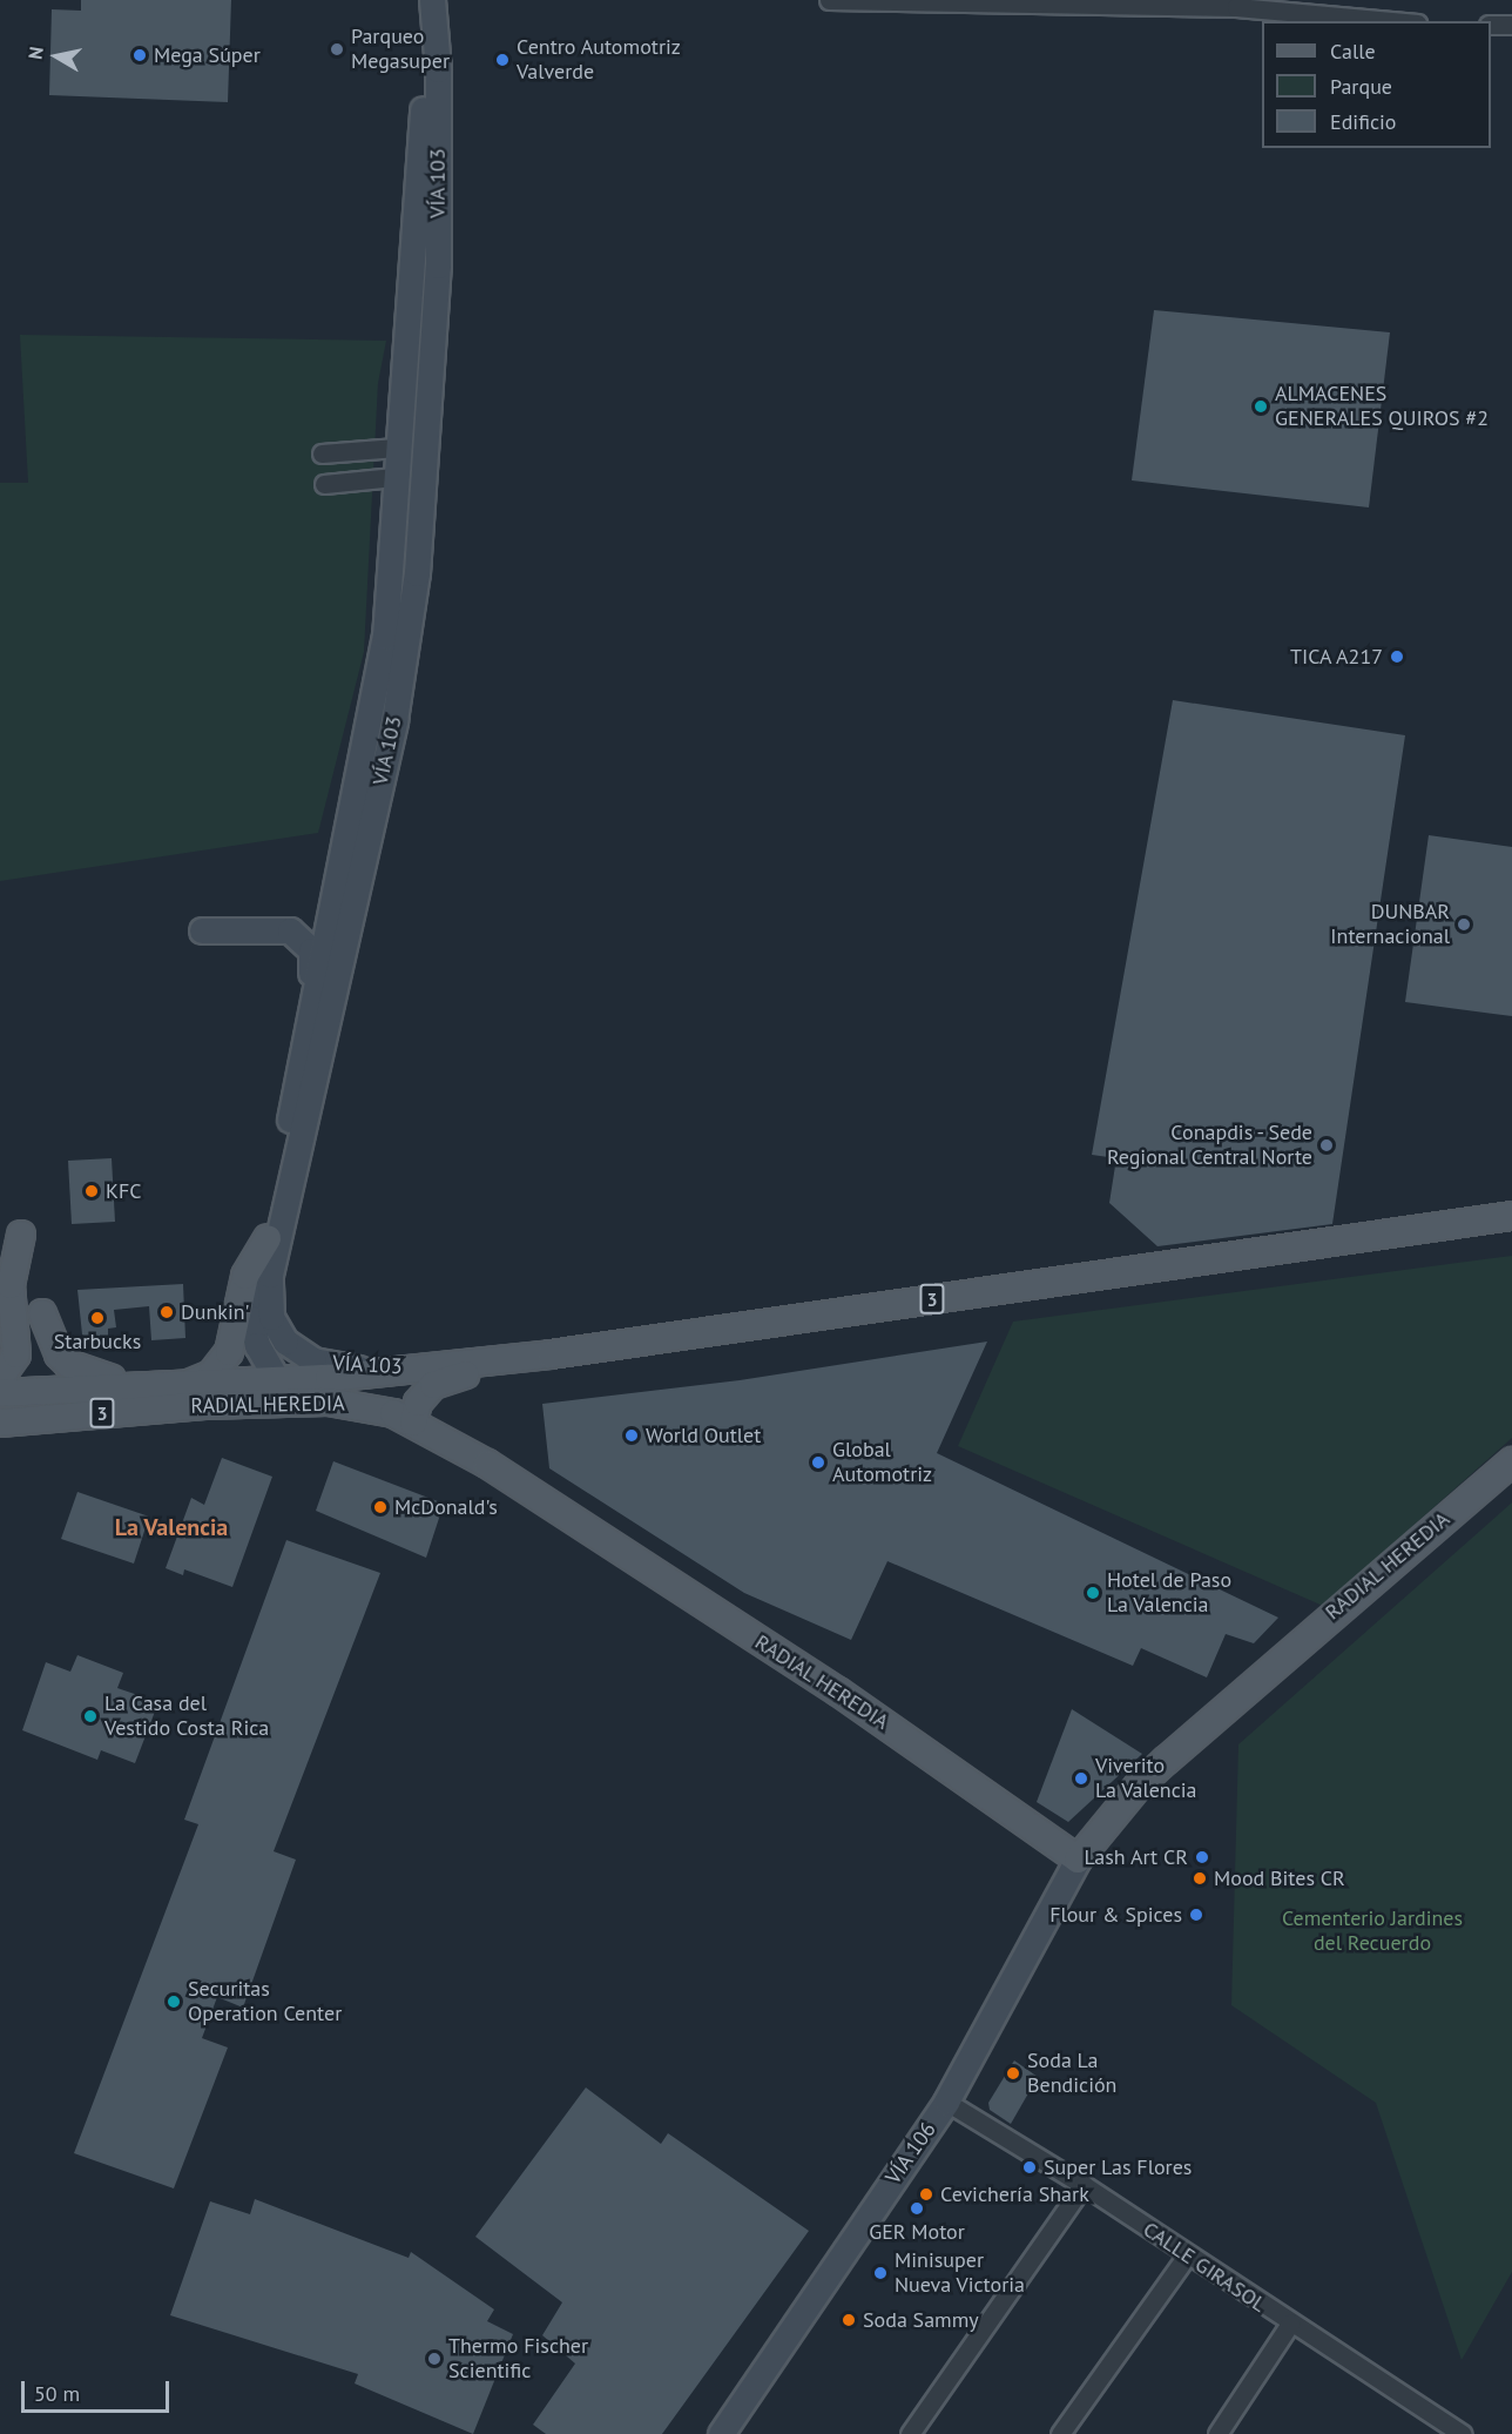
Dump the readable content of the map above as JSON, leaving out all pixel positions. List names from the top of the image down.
{
  "streets": {
    "main road": [
      "VÍA 103",
      "3",
      "RADIAL HEREDIA",
      "VÍA 106"
    ],
    "street": ["CALLE GIRASOL"]
  },
  "crossings": [
    ["VÍA 103", "RADIAL HEREDIA"],
    ["RADIAL HEREDIA", "VÍA 106"],
    ["VÍA 106", "CALLE GIRASOL"]
  ],
  "districts": ["La Valencia"],
  "parks": ["Cementerio Jardines del Recuerdo"],
  "places": [
    "Parqueo Megasuper",
    "Mega Súper",
    "Centro Automotriz Valverde",
    "ALMACENES GENERALES QUIROS #2",
    "TICA A217",
    "DUNBAR Internacional",
    "Conapdis - Sede Regional Central Norte",
    "KFC",
    "Dunkin'",
    "Starbucks",
    "World Outlet",
    "Global Automotriz",
    "McDonald's",
    "Hotel de Paso La Valencia",
    "La Casa del Vestido Costa Rica",
    "Viverito La Valencia",
    "Lash Art CR",
    "Mood Bites CR",
    "Flour & Spices",
    "Securitas Operation Center",
    "Soda La Bendición",
    "Super Las Flores",
    "Cevichería Shark",
    "GER Motor",
    "Minisuper Nueva Victoria",
    "Soda Sammy",
    "Thermo Fischer Scientific"
  ],
  "legend": ["Calle", "Parque", "Edificio"],
  "scale_bar": "50 m",
  "north": "left"
}
